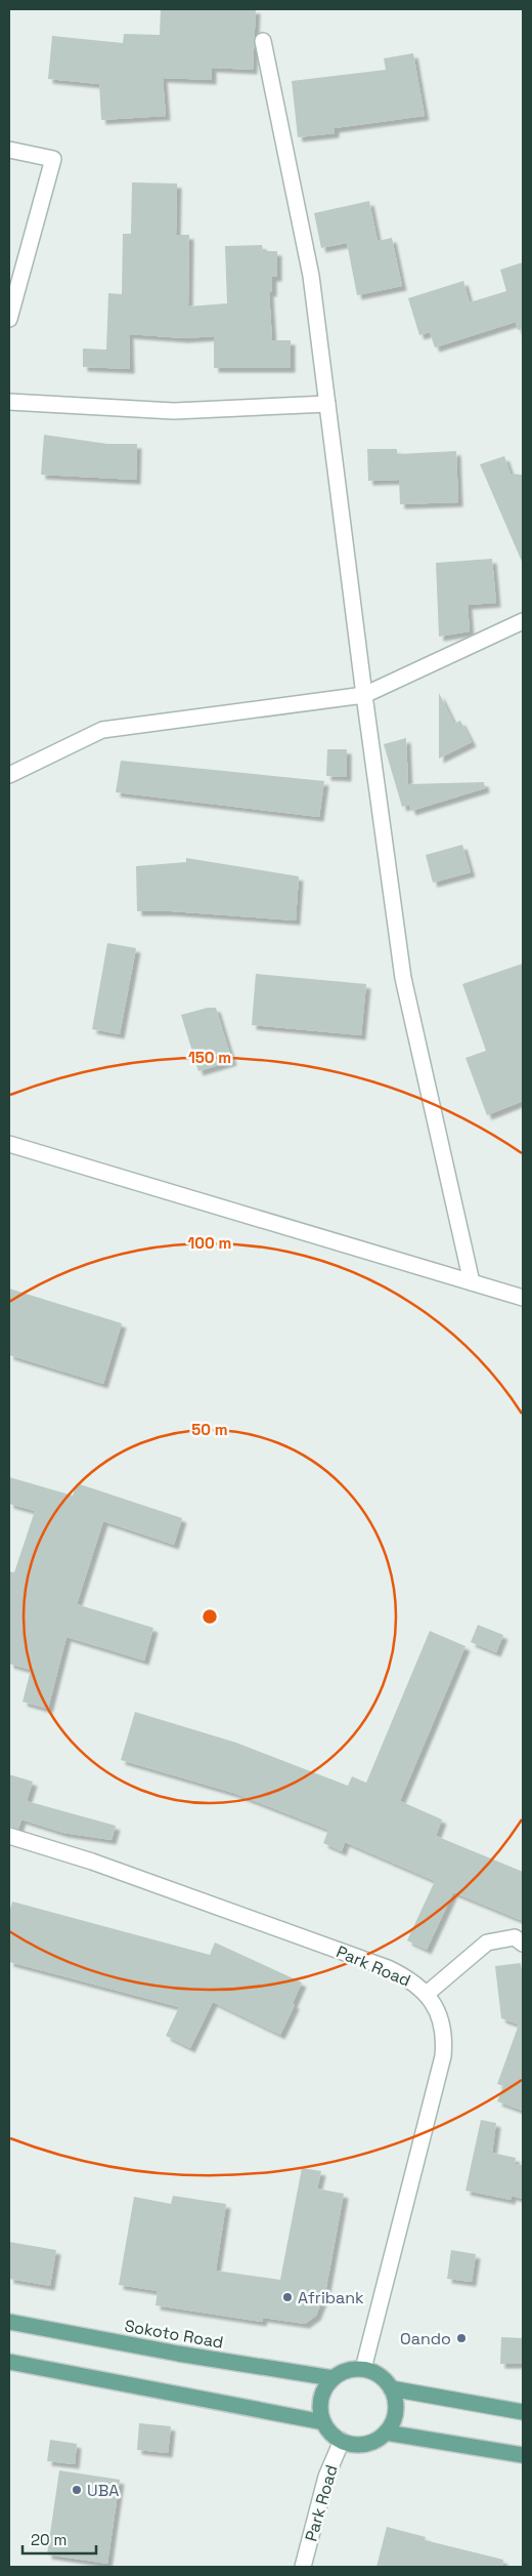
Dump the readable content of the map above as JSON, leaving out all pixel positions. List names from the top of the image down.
{
  "streets": {
    "main road": ["Sokoto Road"],
    "street": ["Park Road"]
  },
  "crossings": [
    ["Park Road", "Sokoto Road"]
  ],
  "places": ["Afribank", "Oando", "UBA"],
  "scale_bar": "20 m",
  "rings": ["150 m", "100 m", "50 m"]
}
